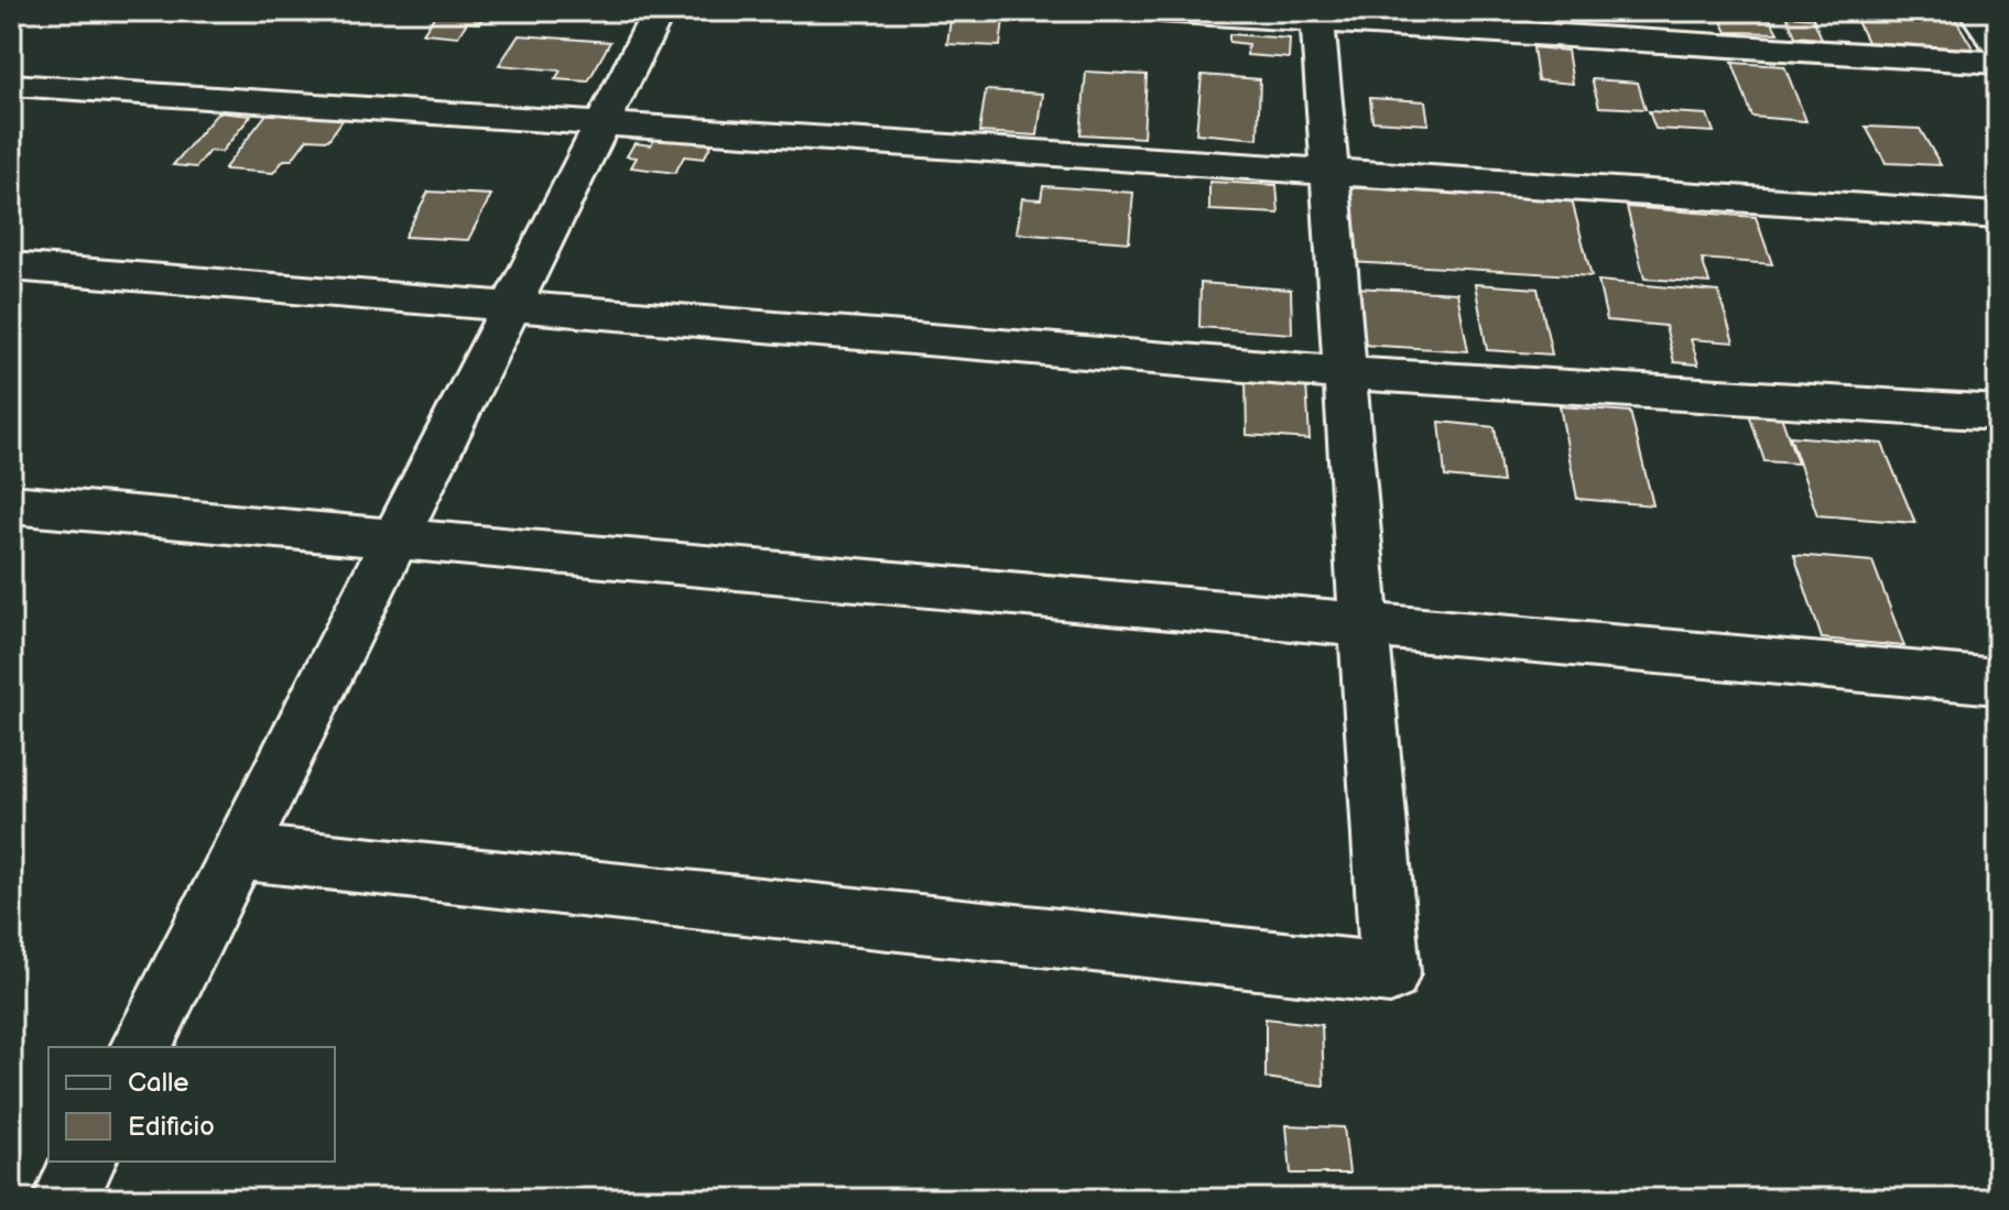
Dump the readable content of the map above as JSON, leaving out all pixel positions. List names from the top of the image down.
{
  "legend": ["Calle", "Edificio"]
}
